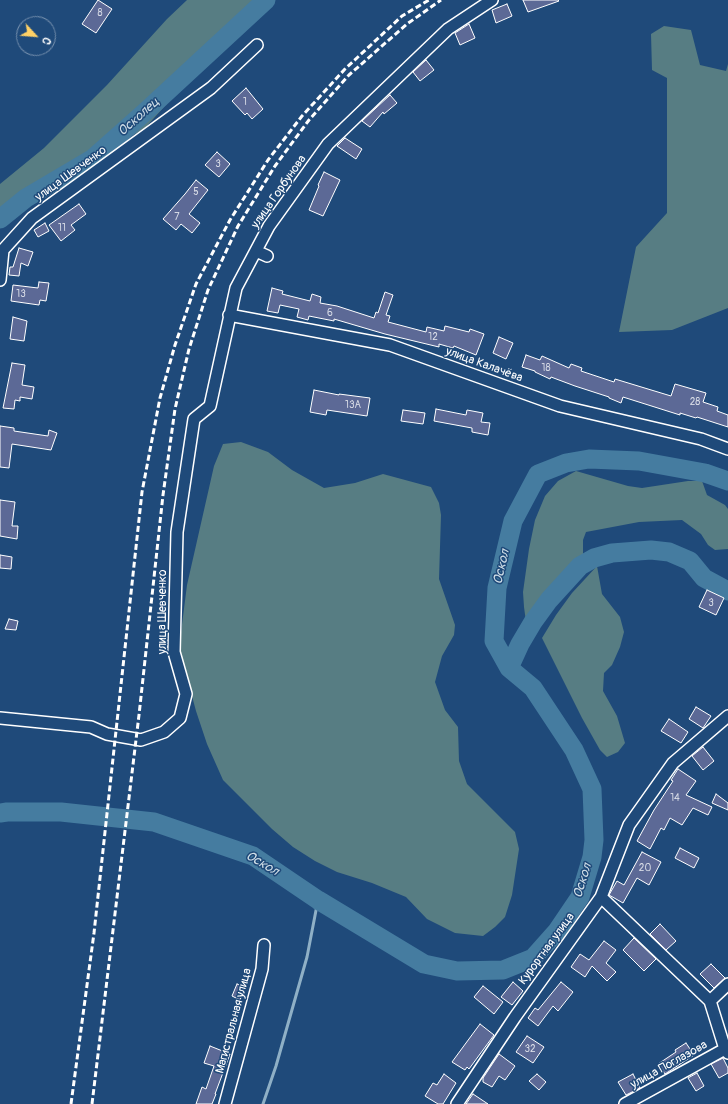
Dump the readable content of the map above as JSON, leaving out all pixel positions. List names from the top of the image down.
{
  "streets": {
    "street": [
      "улица Шевченко",
      "улица Горбунова",
      "улица Калачёва",
      "Курортная улица",
      "Магистральная улица",
      "улица Поглазова"
    ]
  },
  "crossings": [
    ["улица Шевченко", "улица Горбунова"],
    ["улица Горбунова", "улица Калачёва"]
  ],
  "water": ["Осколец", "Оскол"],
  "house_numbers": [
    "8",
    "1",
    "3",
    "5",
    "7",
    "11",
    "13",
    "6",
    "12",
    "18",
    "28",
    "13А",
    "3",
    "14",
    "20",
    "32"
  ],
  "north": "bottom right"
}
